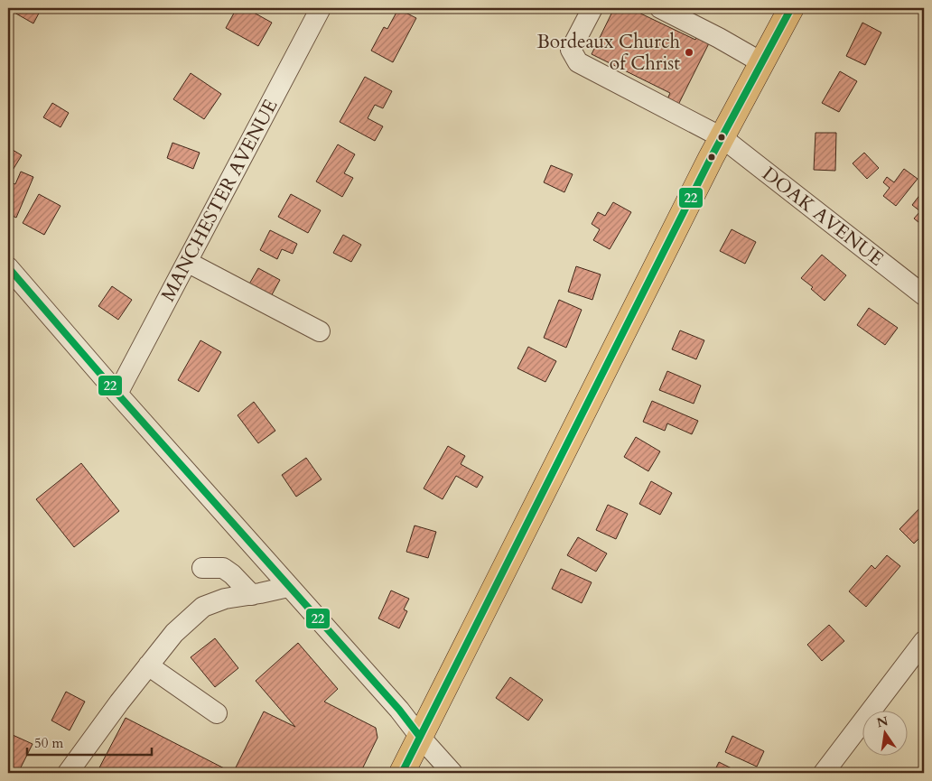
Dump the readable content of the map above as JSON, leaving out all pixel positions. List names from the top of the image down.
{
  "streets": {
    "street": ["MANCHESTER AVENUE", "DOAK AVENUE"]
  },
  "places": ["Bordeaux Church of Christ"],
  "lines": ["transit line 22"],
  "scale_bar": "50 m",
  "north": "top"
}
